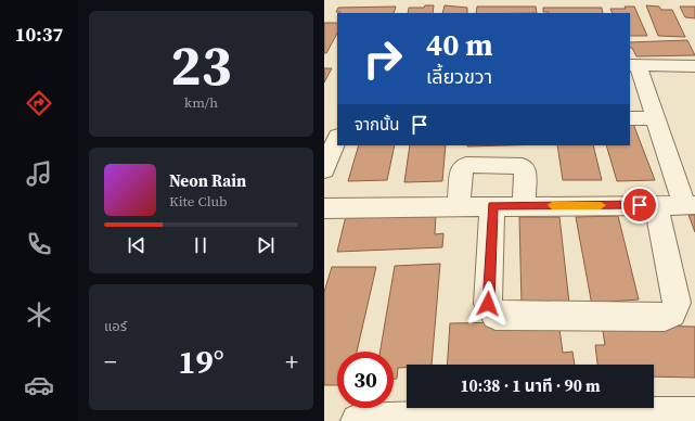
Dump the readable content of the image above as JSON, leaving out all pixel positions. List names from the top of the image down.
{
  "page": {
    "tabs": "10:37",
    "tile": [
      ["23", "km/h"],
      "แอร์"
    ],
    "turn": ["40 m", "เลี้ยวขวา"],
    "then": "จากนั้น",
    "song": ["Neon Rain", "Kite Club"],
    "heat": ["−", "19°", "+"],
    "limit": "30",
    "trip": "10:38 · 1 นาที · 90 m"
  }
}
